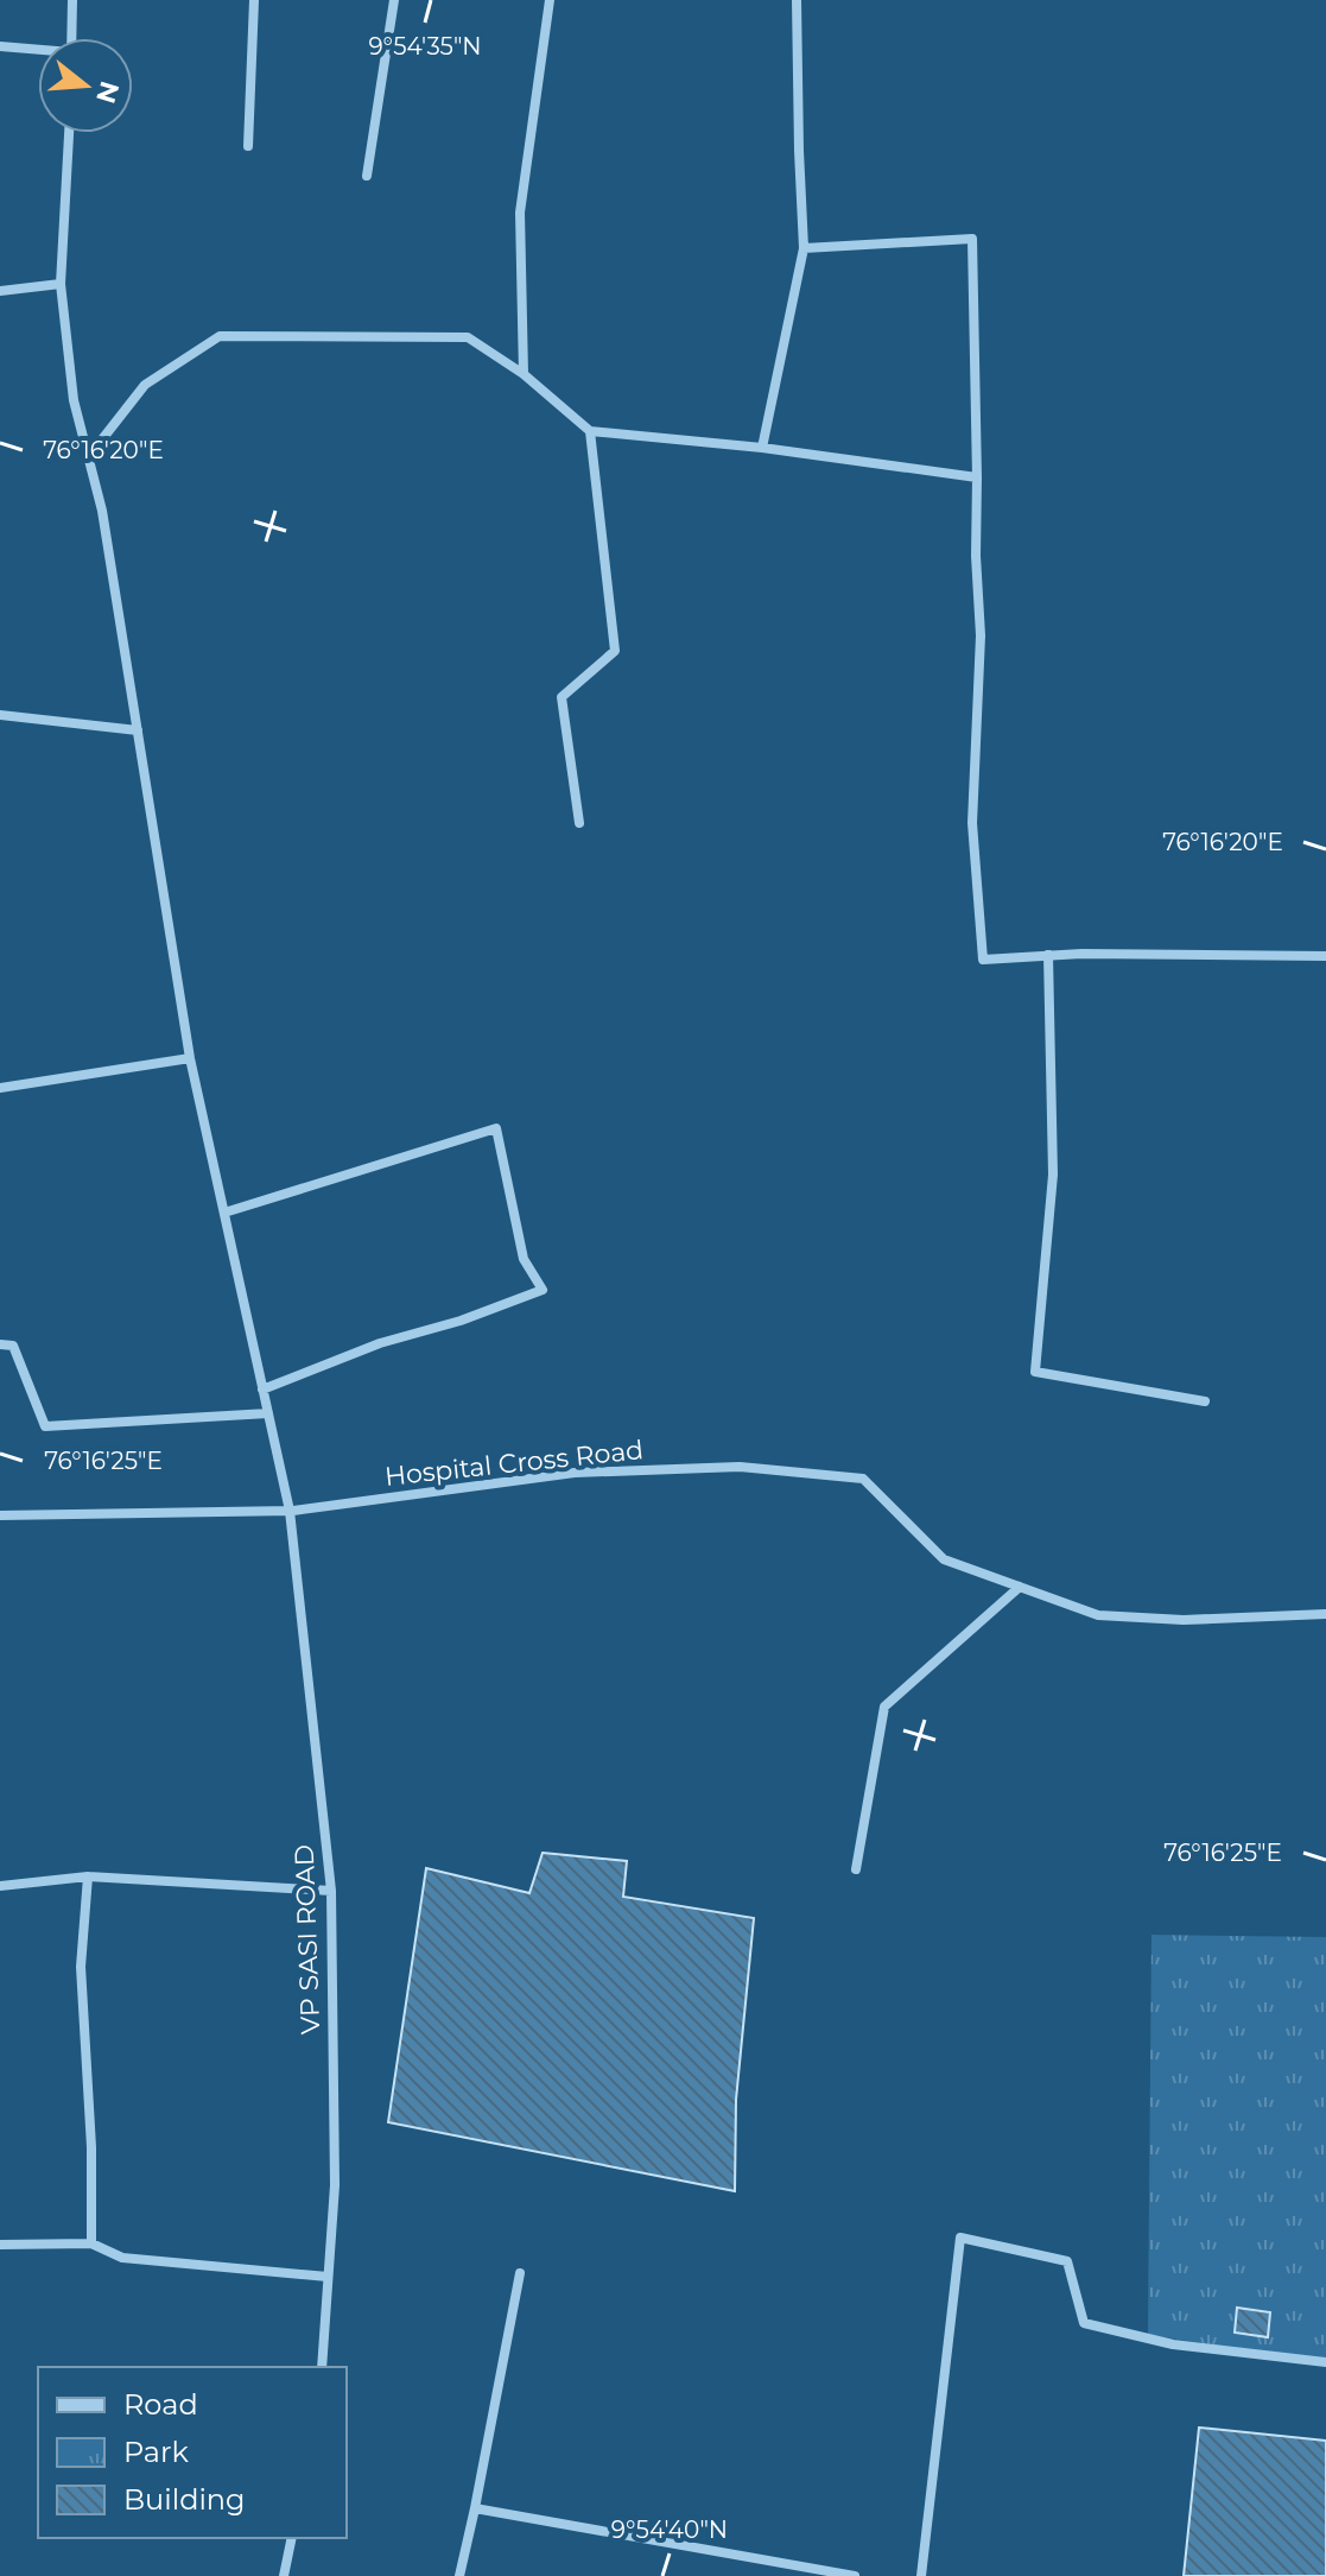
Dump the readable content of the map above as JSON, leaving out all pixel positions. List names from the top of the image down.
{
  "streets": {
    "street": ["Hospital Cross Road", "VP SASI ROAD"]
  },
  "crossings": [
    ["Hospital Cross Road", "VP SASI ROAD"]
  ],
  "legend": ["Road", "Park", "Building"],
  "north": "right",
  "coordinates": [
    "9°54'35\"N",
    "76°16'20\"E",
    "76°16'25\"E",
    "9°54'40\"N"
  ]
}
